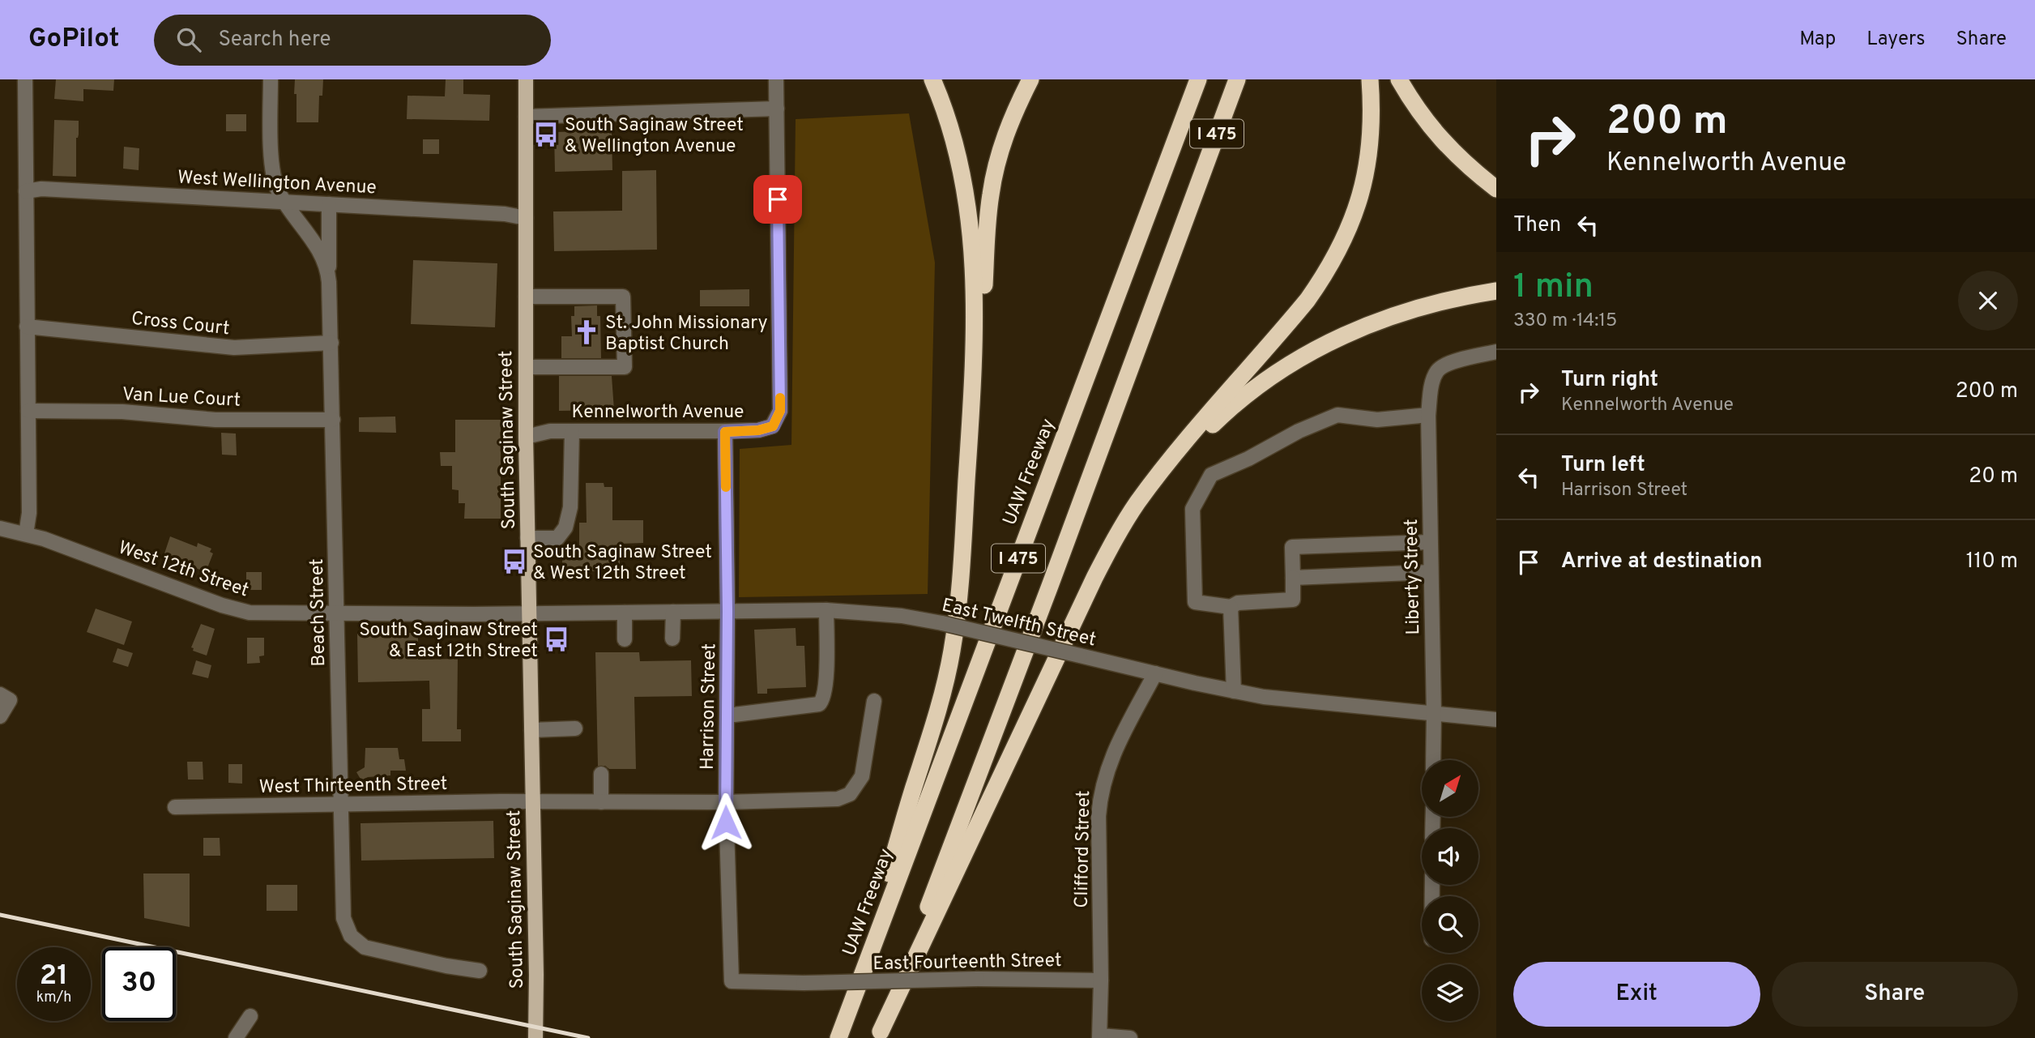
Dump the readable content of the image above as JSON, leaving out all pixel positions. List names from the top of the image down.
{
  "streets": {
    "highway": ["I 475", "UAW Freeway"],
    "main road": ["South Saginaw Street"],
    "street": [
      "West Wellington Avenue",
      "Cross Court",
      "Van Lue Court",
      "Kennelworth Avenue",
      "West 12th Street",
      "Liberty Street",
      "Beach Street",
      "East Twelfth Street",
      "Harrison Street",
      "West Thirteenth Street",
      "Clifford Street",
      "East Fourteenth Street"
    ]
  },
  "crossings": [
    ["West Wellington Avenue", "South Saginaw Street"],
    ["West Wellington Avenue", "Beach Street"],
    ["Cross Court", "Beach Street"],
    ["Van Lue Court", "Beach Street"],
    ["Kennelworth Avenue", "South Saginaw Street"],
    ["Kennelworth Avenue", "Harrison Street"],
    ["South Saginaw Street", "West 12th Street"],
    ["South Saginaw Street", "East Twelfth Street"],
    ["South Saginaw Street", "West Thirteenth Street"],
    ["West 12th Street", "Beach Street"],
    ["West 12th Street", "East Twelfth Street"],
    ["Liberty Street", "East Twelfth Street"],
    ["Beach Street", "West Thirteenth Street"],
    ["East Twelfth Street", "Harrison Street"],
    ["East Twelfth Street", "Clifford Street"],
    ["Harrison Street", "West Thirteenth Street"],
    ["Harrison Street", "East Fourteenth Street"],
    ["Clifford Street", "East Fourteenth Street"]
  ],
  "places": {
    "bus stop": ["South Saginaw Street & Wellington Avenue", "South Saginaw Street & West 12th Street", "South Saginaw Street & East 12th Street"],
    "church": ["St. John Missionary Baptist Church"]
  },
  "north": "top right",
  "page": {
    "header": "GoPilot",
    "search": "Search here",
    "nav": ["Map", "Layers", "Share"],
    "turn": ["200 m", "Kennelworth Avenue"],
    "then": "Then",
    "heading": ["1 min", "330 m · 14:15"],
    "list": [
      {
        "name": "Turn right",
        "note": "Kennelworth Avenue",
        "value": "200 m"
      },
      {
        "name": "Turn left",
        "note": "Harrison Street",
        "value": "20 m"
      },
      {
        "name": "Arrive at destination",
        "value": "110 m"
      }
    ],
    "speed": "21 km/h",
    "limit": "30",
    "buttons": ["Exit", "Share"]
  }
}
